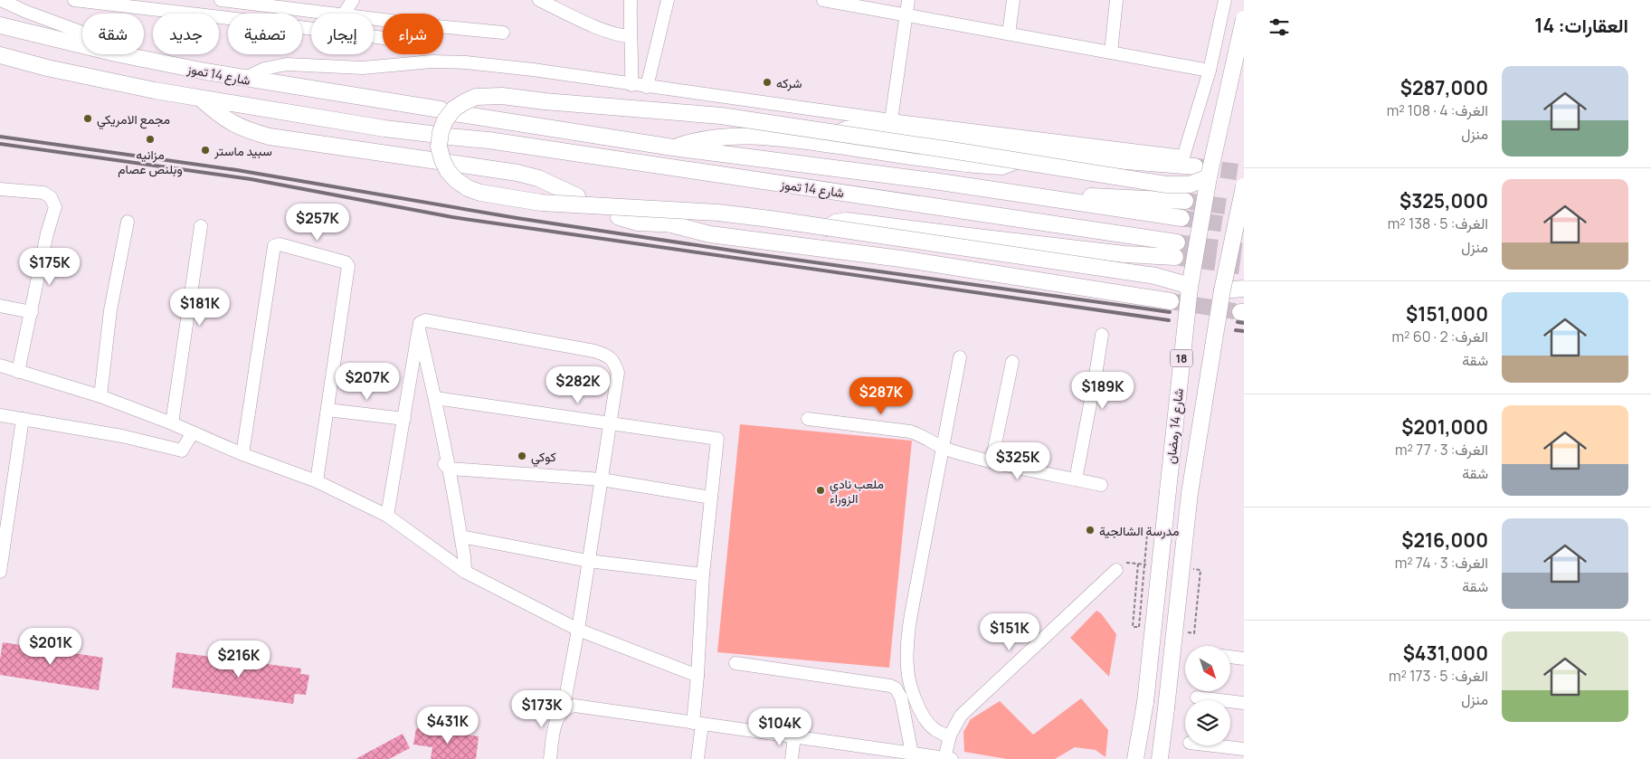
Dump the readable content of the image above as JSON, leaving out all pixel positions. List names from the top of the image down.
{
  "streets": {
    "main road": ["شارع 14 تموز", "18", "شارع 14 رمضان"]
  },
  "places": [
    "شركه",
    "مجمع الامريكي",
    "مزانيه وبلنص عصام",
    "سبيد ماستر",
    "كوكي",
    "ملعب نادي الزوراء",
    "مدرسة الشالجية"
  ],
  "north": "bottom right",
  "page": {
    "heading": "العقارات: 14",
    "chip": [
      "شراء",
      "إيجار",
      "تصفية",
      "جديد",
      "شقة"
    ],
    "list": [
      {
        "name": "$287,000",
        "note": "الغرف: 4 · 108 m² · منزل"
      },
      {
        "name": "$325,000",
        "note": "الغرف: 5 · 138 m² · منزل"
      },
      {
        "name": "$151,000",
        "note": "الغرف: 2 · 60 m² · شقة"
      },
      {
        "name": "$201,000",
        "note": "الغرف: 3 · 77 m² · شقة"
      },
      {
        "name": "$216,000",
        "note": "الغرف: 3 · 74 m² · شقة"
      },
      {
        "name": "$431,000",
        "note": "الغرف: 5 · 173 m² · منزل"
      }
    ],
    "price": [
      "$257K",
      "$175K",
      "$181K",
      "$207K",
      "$282K",
      "$189K",
      "$287K",
      "$325K",
      "$151K",
      "$201K",
      "$216K",
      "$173K",
      "$431K",
      "$104K"
    ]
  }
}
